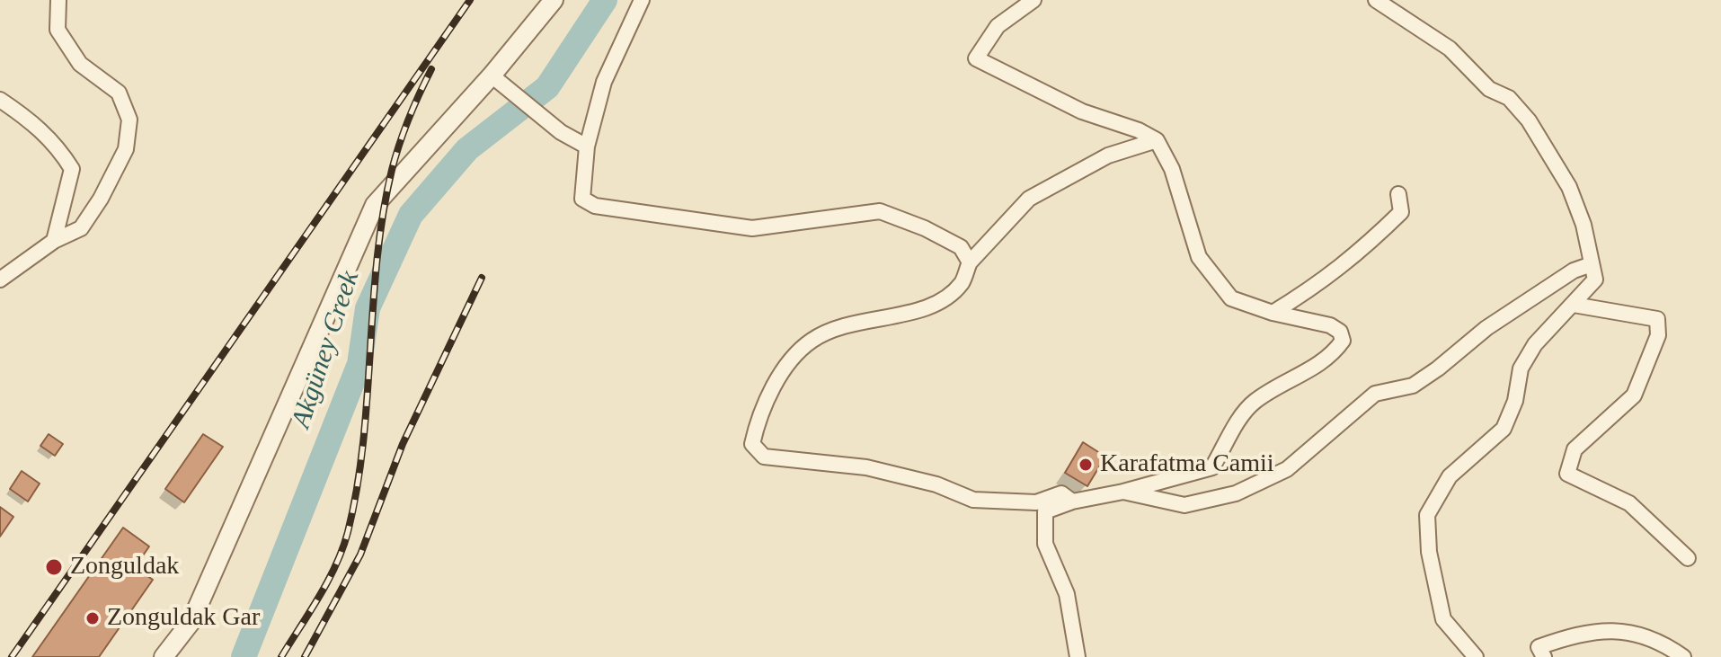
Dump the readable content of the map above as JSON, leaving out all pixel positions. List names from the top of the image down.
{
  "water": ["Akgüney Creek"],
  "places": ["Karafatma Camii", "Zonguldak", "Zonguldak Gar"]
}
